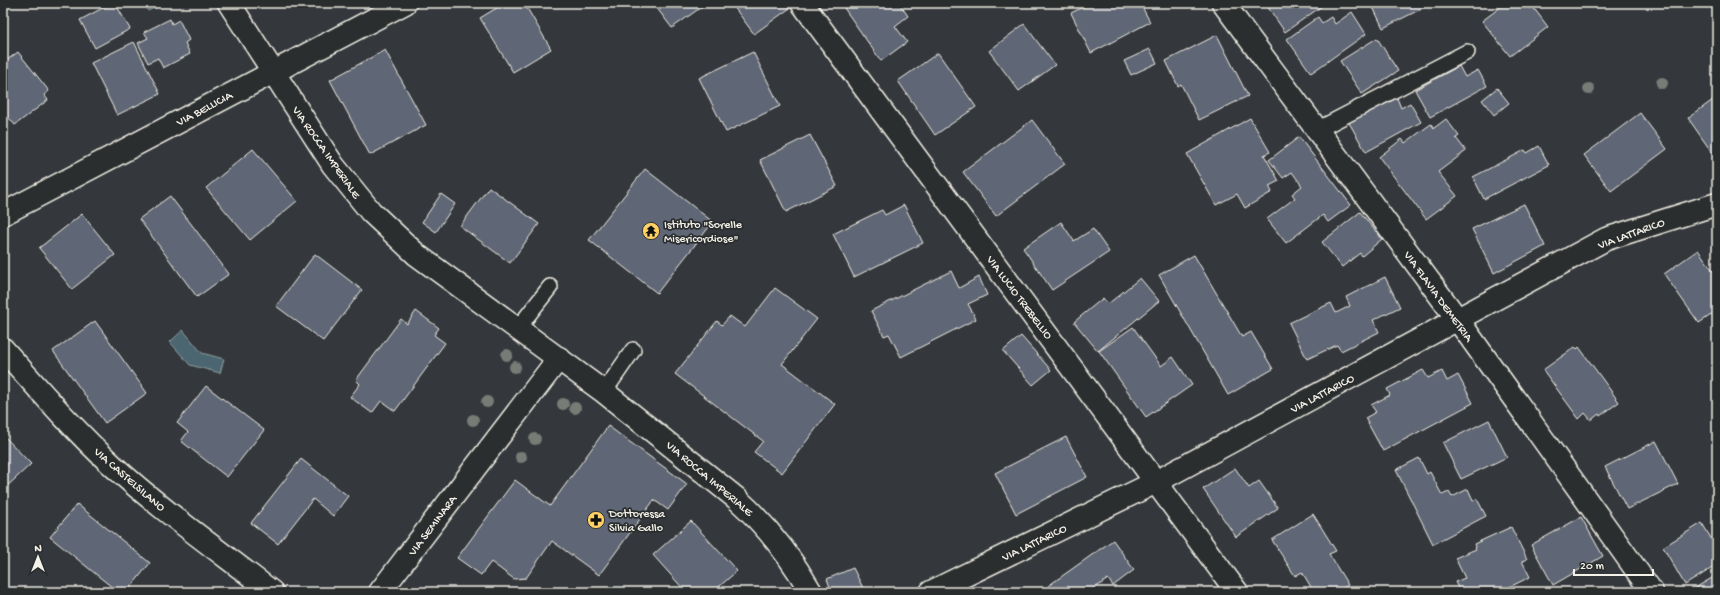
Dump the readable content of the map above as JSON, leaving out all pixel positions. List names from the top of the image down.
{
  "streets": {
    "street": [
      "VIA BELLICIA",
      "VIA ROCCA IMPERIALE",
      "VIA LATTARICO",
      "VIA FLAVIA DEMETRIA",
      "VIA LUCIO TREBELLIO",
      "VIA CASTELSILANO",
      "VIA SEMINARA"
    ]
  },
  "crossings": [
    ["VIA BELLICIA", "VIA ROCCA IMPERIALE"],
    ["VIA ROCCA IMPERIALE", "VIA SEMINARA"],
    ["VIA LATTARICO", "VIA FLAVIA DEMETRIA"],
    ["VIA LATTARICO", "VIA LUCIO TREBELLIO"]
  ],
  "places": {
    "temple": ["Istituto \"Sorelle Misericordiose\""],
    "pharmacy": ["Dottoressa Silvia Gallo"]
  },
  "scale_bar": "20 m",
  "north": "top"
}
